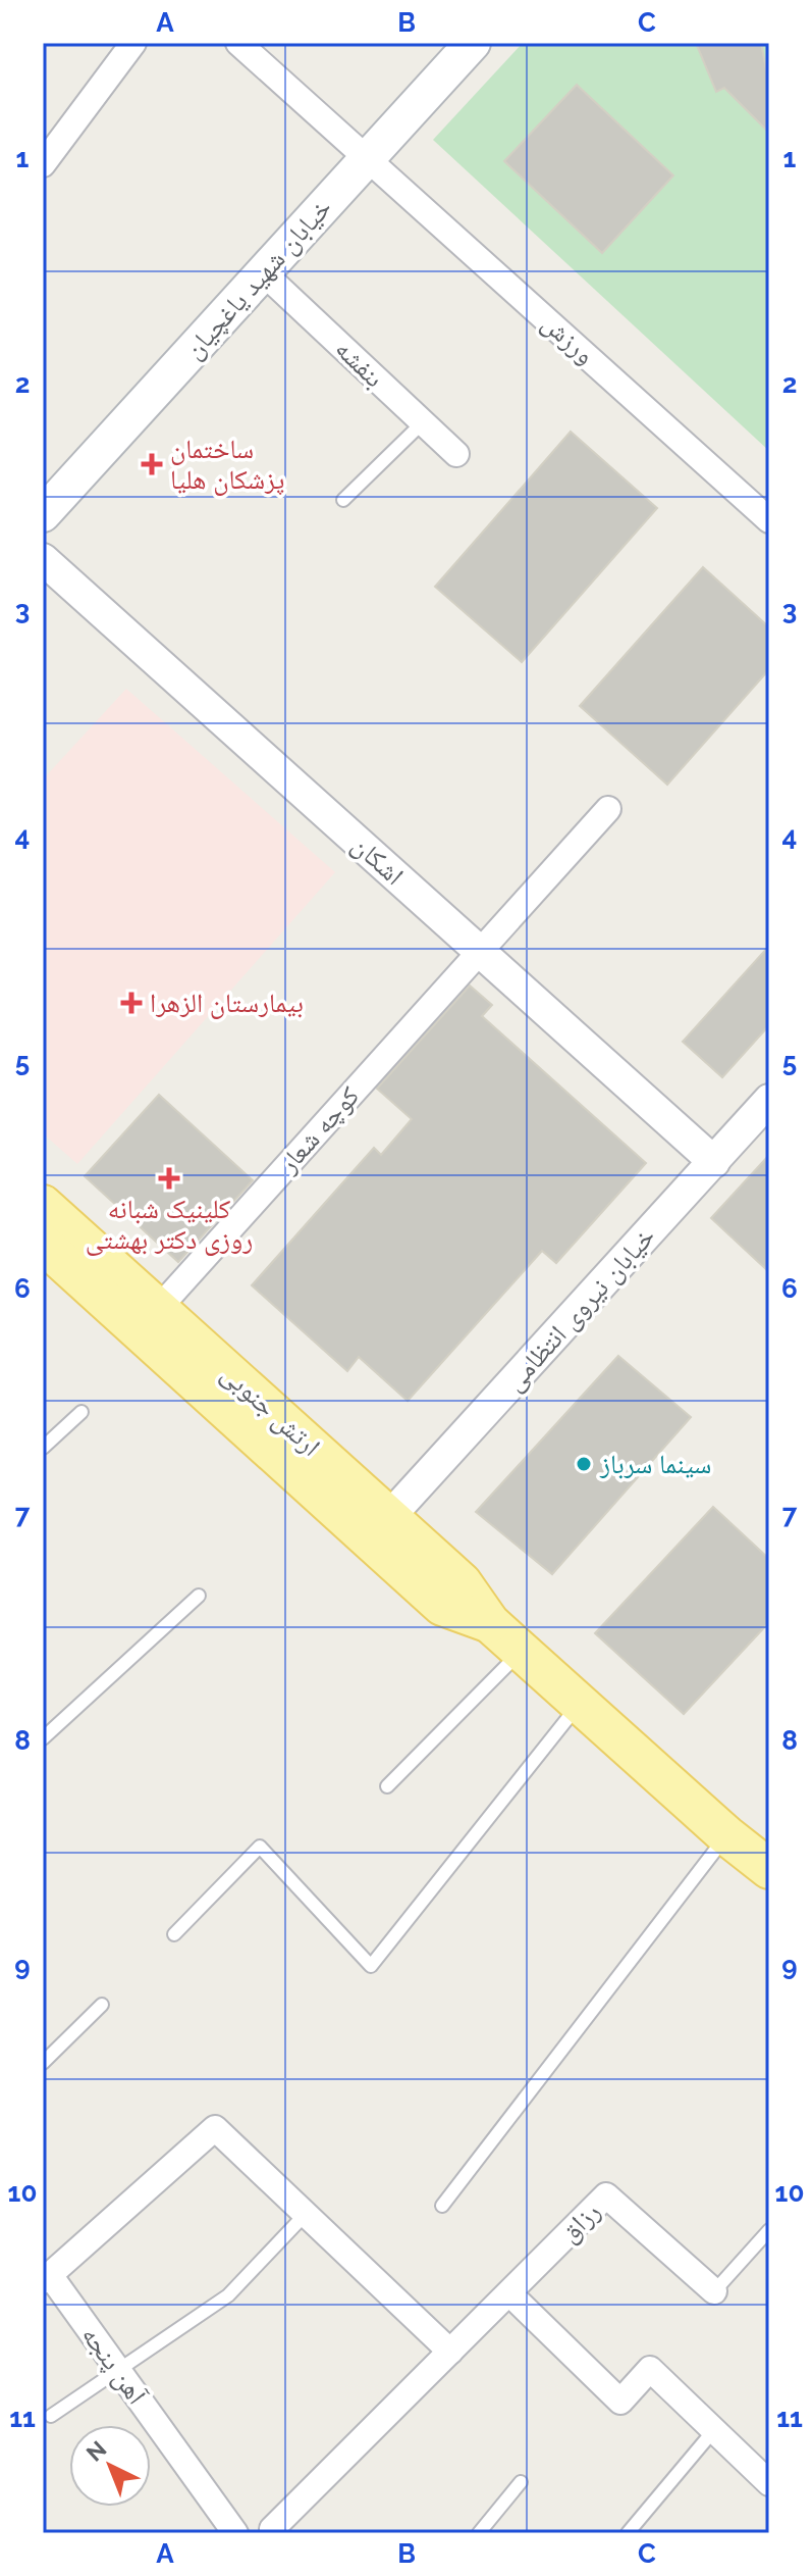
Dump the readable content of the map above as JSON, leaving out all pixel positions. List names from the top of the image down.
{
  "streets": {
    "main road": ["خیابان شهید یاغچیان", "ارتش جنوبی"],
    "street": [
      "ورزش",
      "بنفشه",
      "اشکان",
      "کوچه شعار",
      "خیابان نیروی انتظامی",
      "رزاق",
      "آهن پنجه"
    ]
  },
  "crossings": [
    ["خیابان شهید یاغچیان", "ورزش"],
    ["خیابان شهید یاغچیان", "بنفشه"],
    ["اشکان", "کوچه شعار"],
    ["اشکان", "خیابان نیروی انتظامی"],
    ["کوچه شعار", "ارتش جنوبی"],
    ["خیابان نیروی انتظامی", "ارتش جنوبی"]
  ],
  "places": {
    "health": ["ساختمان پزشکان هلیا", "بیمارستان الزهرا", "کلینیک شبانه روزی دکتر بهشتی"],
    "other": ["سینما سرباز"]
  },
  "north": "top left",
  "grid": {
    "columns": ["A", "B", "C"],
    "rows": [
      "1",
      "2",
      "3",
      "4",
      "5",
      "6",
      "7",
      "8",
      "9",
      "10",
      "11"
    ]
  }
}
